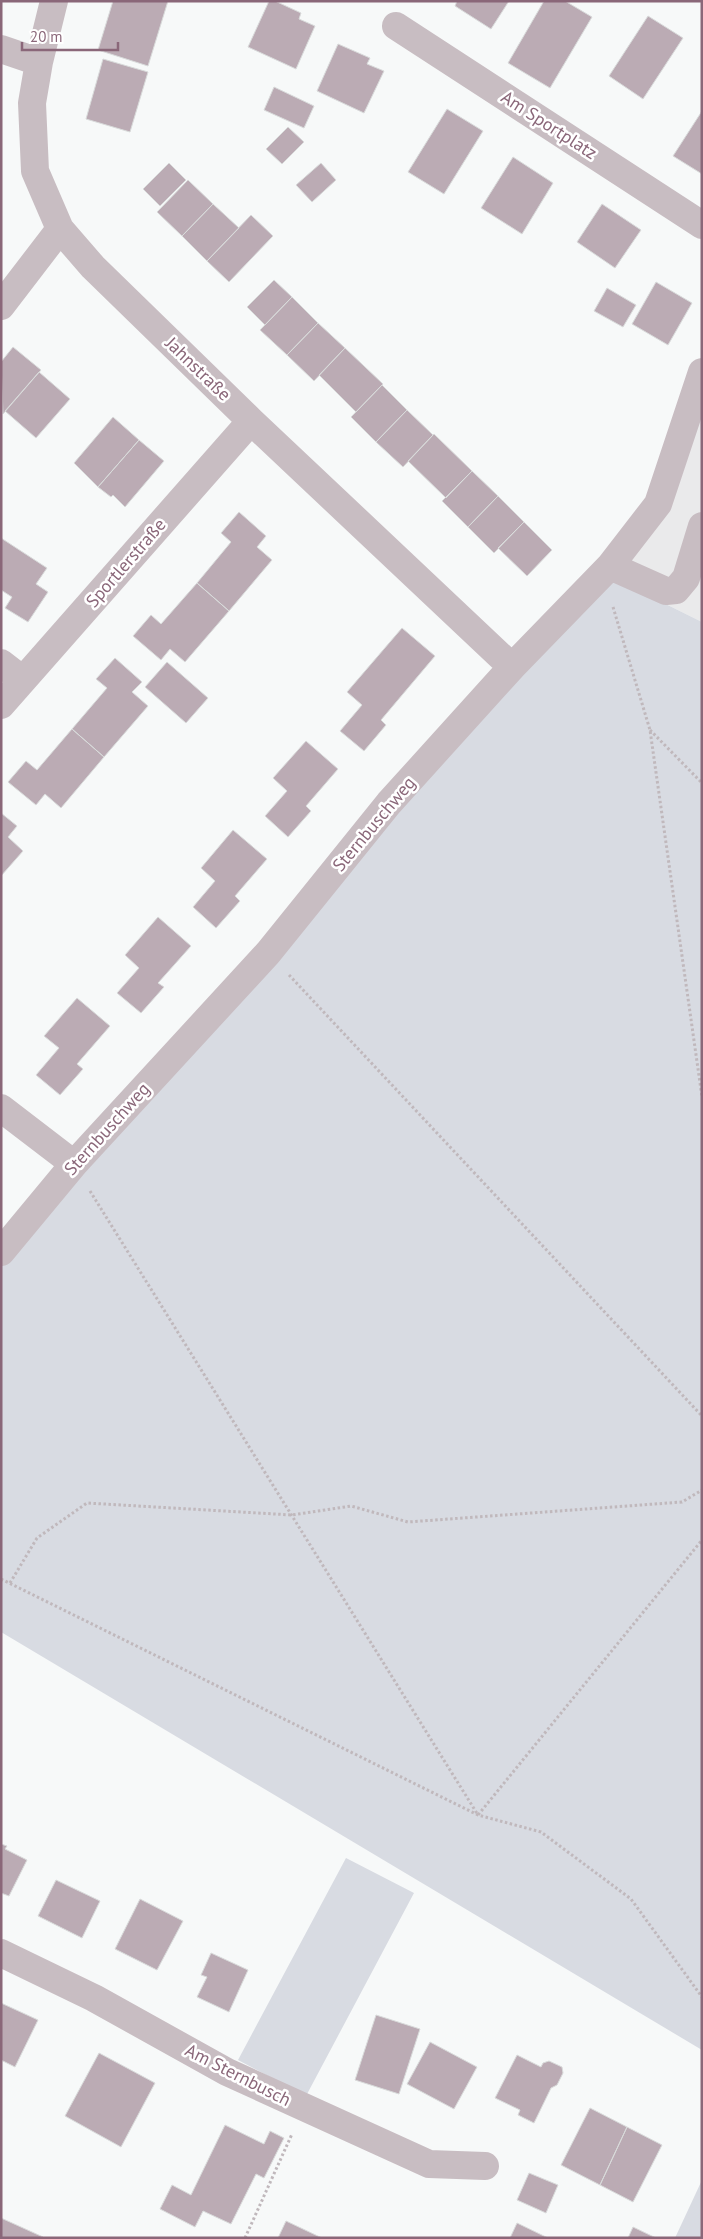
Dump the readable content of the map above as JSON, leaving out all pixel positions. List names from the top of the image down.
{
  "streets": {
    "street": [
      "Am Sportplatz",
      "Jahnstraße",
      "Sportlerstraße",
      "Sternbuschweg",
      "Am Sternbusch"
    ]
  },
  "crossings": [
    ["Jahnstraße", "Sportlerstraße"],
    ["Jahnstraße", "Sternbuschweg"]
  ],
  "scale_bar": "20 m"
}
